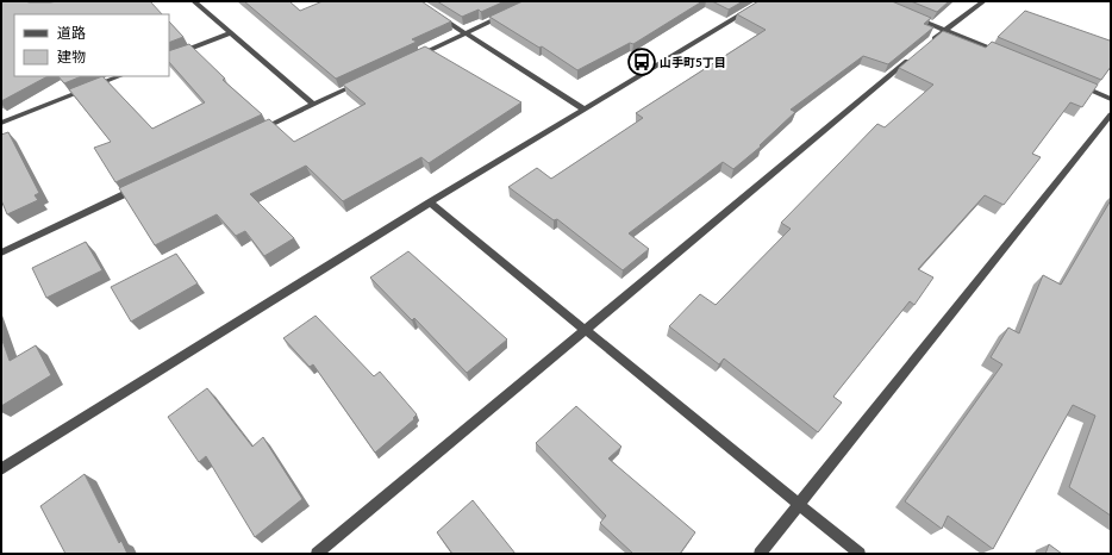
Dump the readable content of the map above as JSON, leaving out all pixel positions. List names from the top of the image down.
{
  "places": {
    "bus stop": ["山手町5丁目"]
  },
  "legend": ["道路", "建物"]
}
